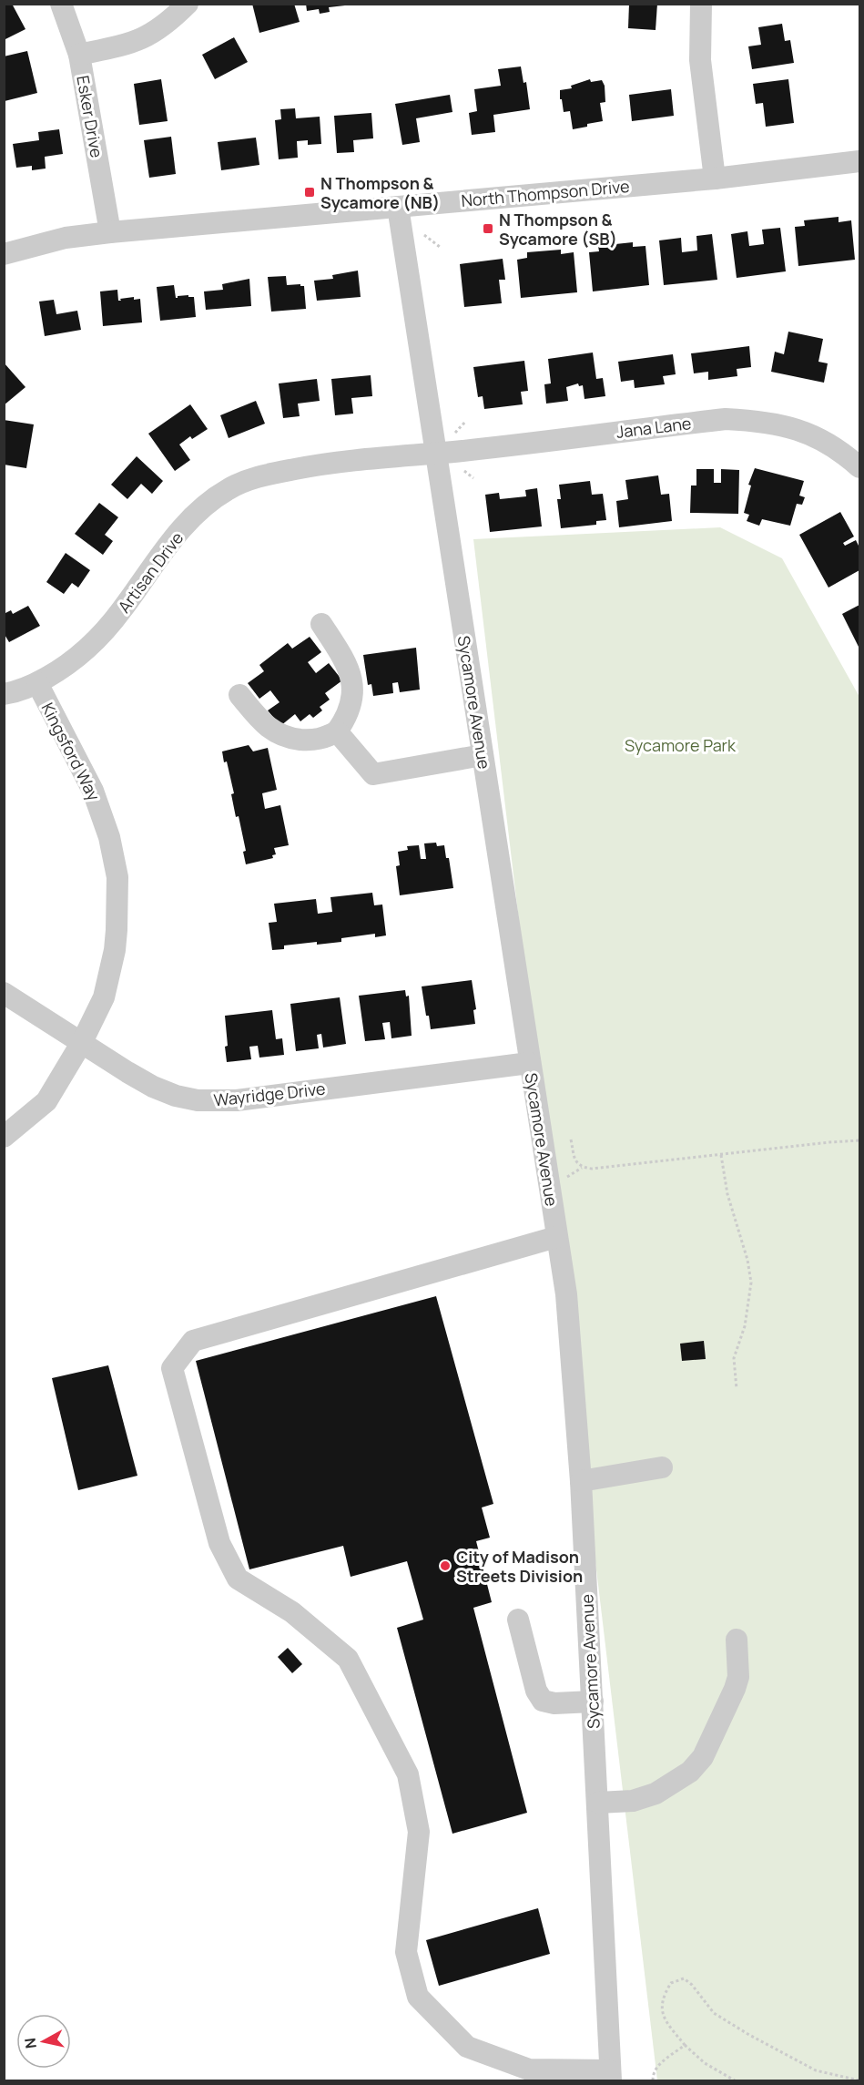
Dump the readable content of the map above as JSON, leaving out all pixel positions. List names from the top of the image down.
{
  "streets": {
    "street": [
      "Esker Drive",
      "North Thompson Drive",
      "Jana Lane",
      "Artisan Drive",
      "Sycamore Avenue",
      "Kingsford Way",
      "Wayridge Drive"
    ]
  },
  "crossings": [
    ["Esker Drive", "North Thompson Drive"],
    ["North Thompson Drive", "Sycamore Avenue"],
    ["Jana Lane", "Artisan Drive"],
    ["Jana Lane", "Sycamore Avenue"],
    ["Artisan Drive", "Sycamore Avenue"],
    ["Artisan Drive", "Kingsford Way"],
    ["Sycamore Avenue", "Wayridge Drive"],
    ["Kingsford Way", "Wayridge Drive"]
  ],
  "parks": ["Sycamore Park"],
  "places": {
    "transit": ["N Thompson & Sycamore (NB)", "N Thompson & Sycamore (SB)"],
    "other": ["City of Madison Streets Division"]
  },
  "north": "left"
}
